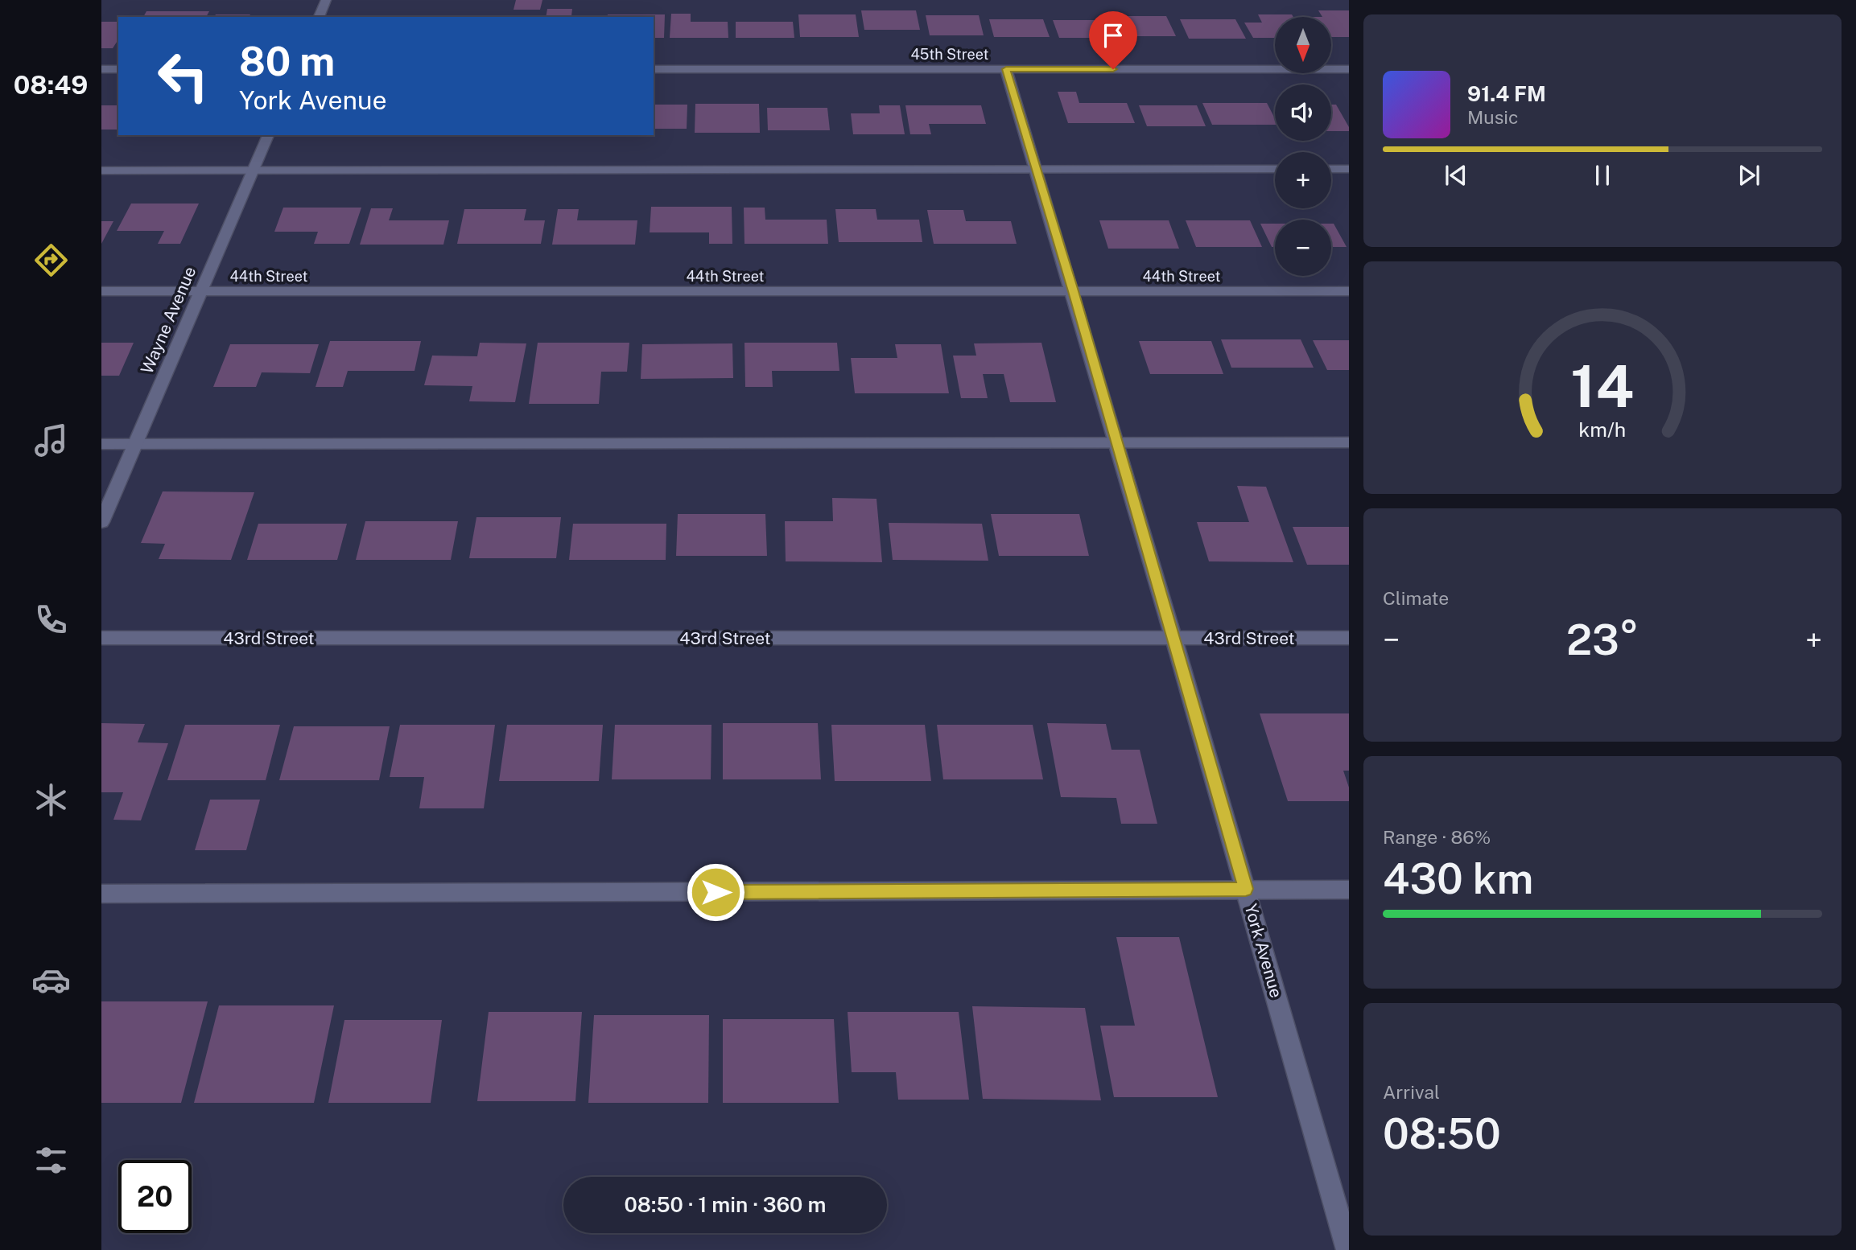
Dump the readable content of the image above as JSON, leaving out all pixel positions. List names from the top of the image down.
{
  "streets": {
    "street": [
      "45th Street",
      "44th Street",
      "Wayne Avenue",
      "43rd Street",
      "York Avenue"
    ]
  },
  "crossings": [
    ["45th Street", "York Avenue"],
    ["44th Street", "Wayne Avenue"],
    ["44th Street", "York Avenue"],
    ["43rd Street", "York Avenue"]
  ],
  "north": "bottom",
  "page": {
    "tabs": "08:49",
    "map_buttons": ["+", "−"],
    "turn": ["80 m", "York Avenue"],
    "song": ["91.4 FM", "Music"],
    "tile": [
      "Climate",
      ["Range · 86%", "430 km"],
      ["Arrival", "08:50"]
    ],
    "heat": ["−", "23°", "+"],
    "limit": "20",
    "trip": "08:50 · 1 min · 360 m",
    "gauge": ["14", "km/h"]
  }
}
